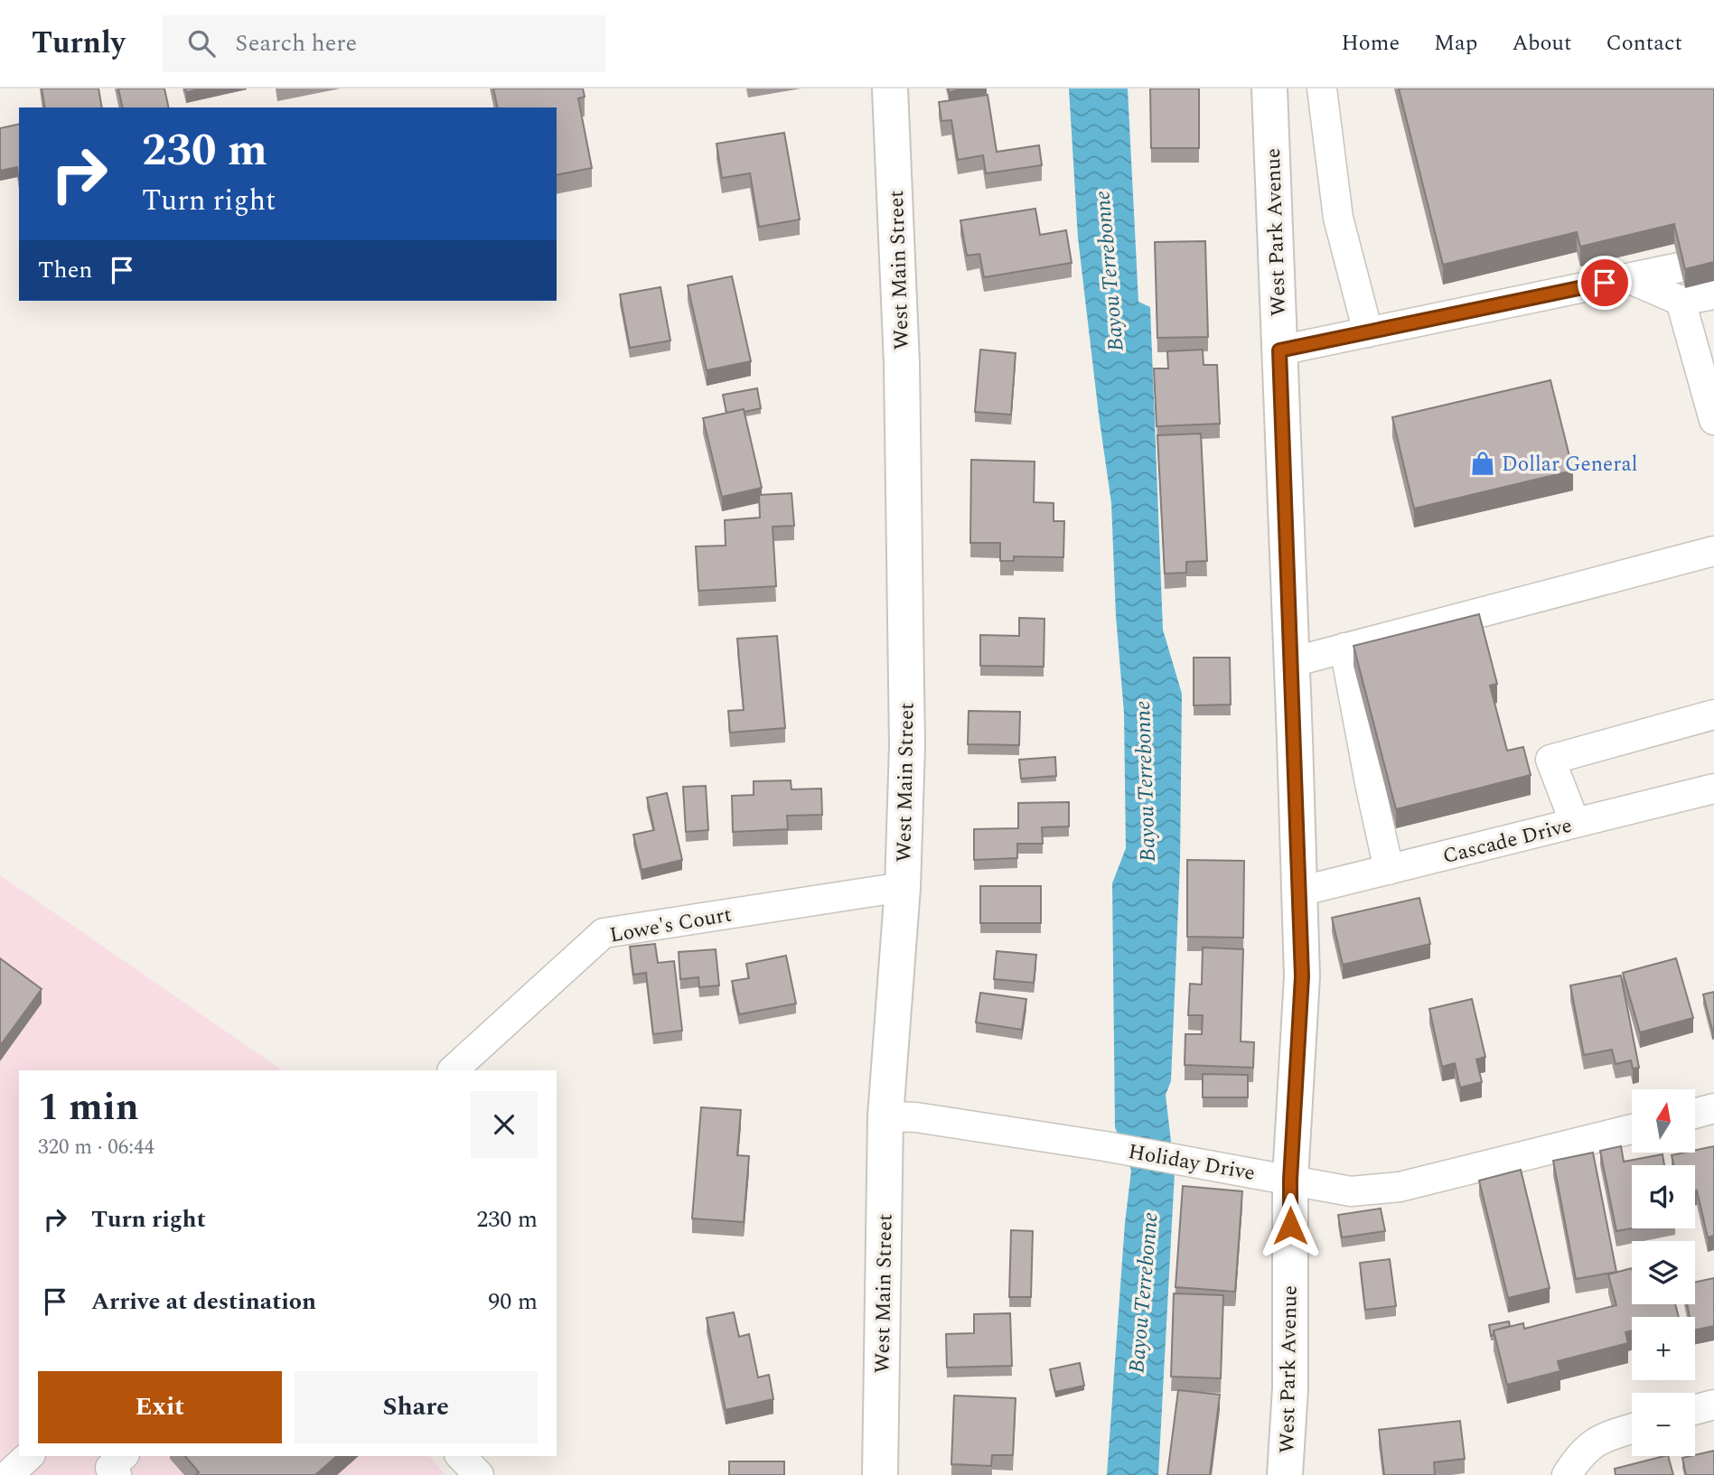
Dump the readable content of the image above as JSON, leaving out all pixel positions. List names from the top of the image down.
{
  "streets": {
    "main road": ["West Park Avenue", "West Main Street"],
    "street": ["Cascade Drive", "Lowe's Court", "Holiday Drive"]
  },
  "crossings": [
    ["West Park Avenue", "Cascade Drive"],
    ["West Park Avenue", "Holiday Drive"],
    ["West Main Street", "Lowe's Court"],
    ["West Main Street", "Holiday Drive"]
  ],
  "water": ["Bayou Terrebonne"],
  "places": {
    "shop": ["Dollar General"]
  },
  "north": "top",
  "page": {
    "header": "Turnly",
    "search": "Search here",
    "nav": [
      "Home",
      "Map",
      "About",
      "Contact"
    ],
    "turn": ["230 m", "Turn right"],
    "then": "Then",
    "heading": ["1 min", "320 m · 06:44"],
    "map_buttons": ["+", "−"],
    "list": [
      {
        "name": "Turn right",
        "value": "230 m"
      },
      {
        "name": "Arrive at destination",
        "value": "90 m"
      }
    ],
    "buttons": ["Exit", "Share"]
  }
}
